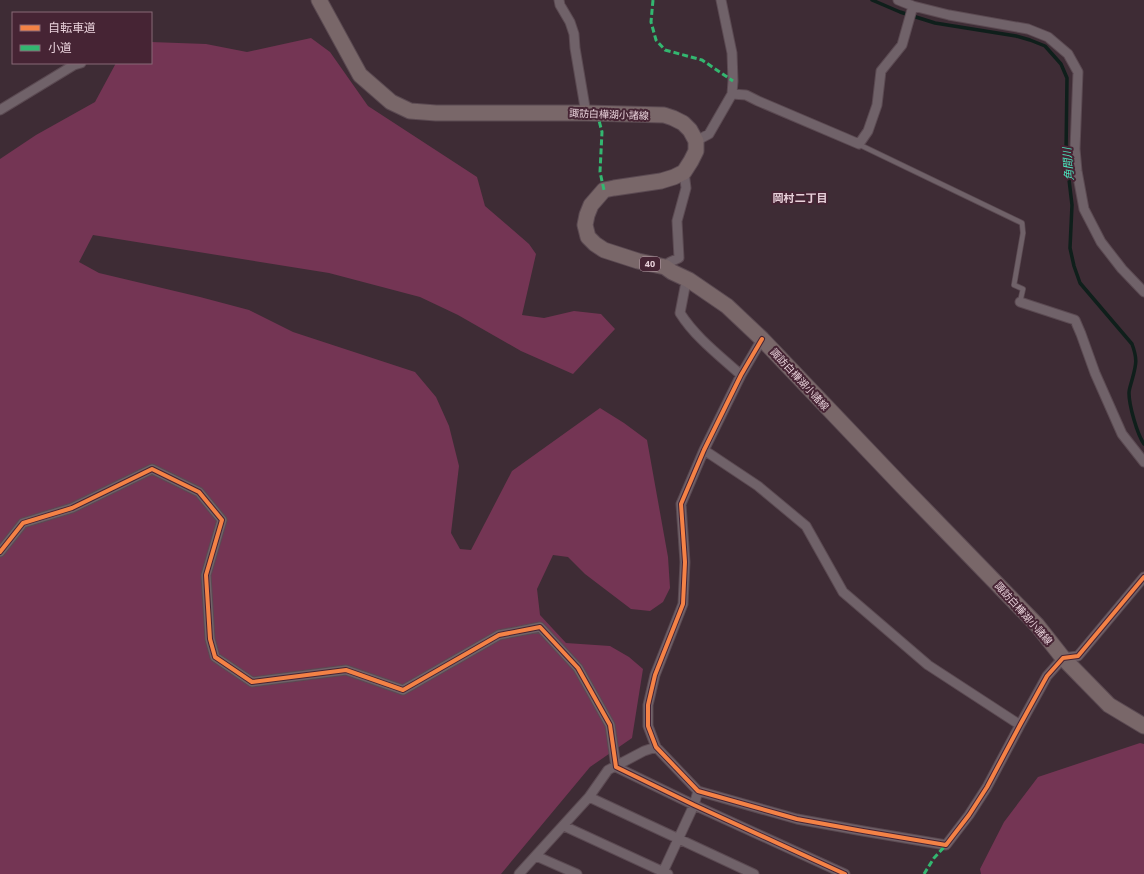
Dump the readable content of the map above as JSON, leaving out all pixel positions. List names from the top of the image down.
{
  "streets": {
    "main road": ["諏訪白樺湖小諸線", "40"]
  },
  "districts": ["岡村二丁目"],
  "water": ["角間川"],
  "legend": ["自転車道", "小道"]
}
